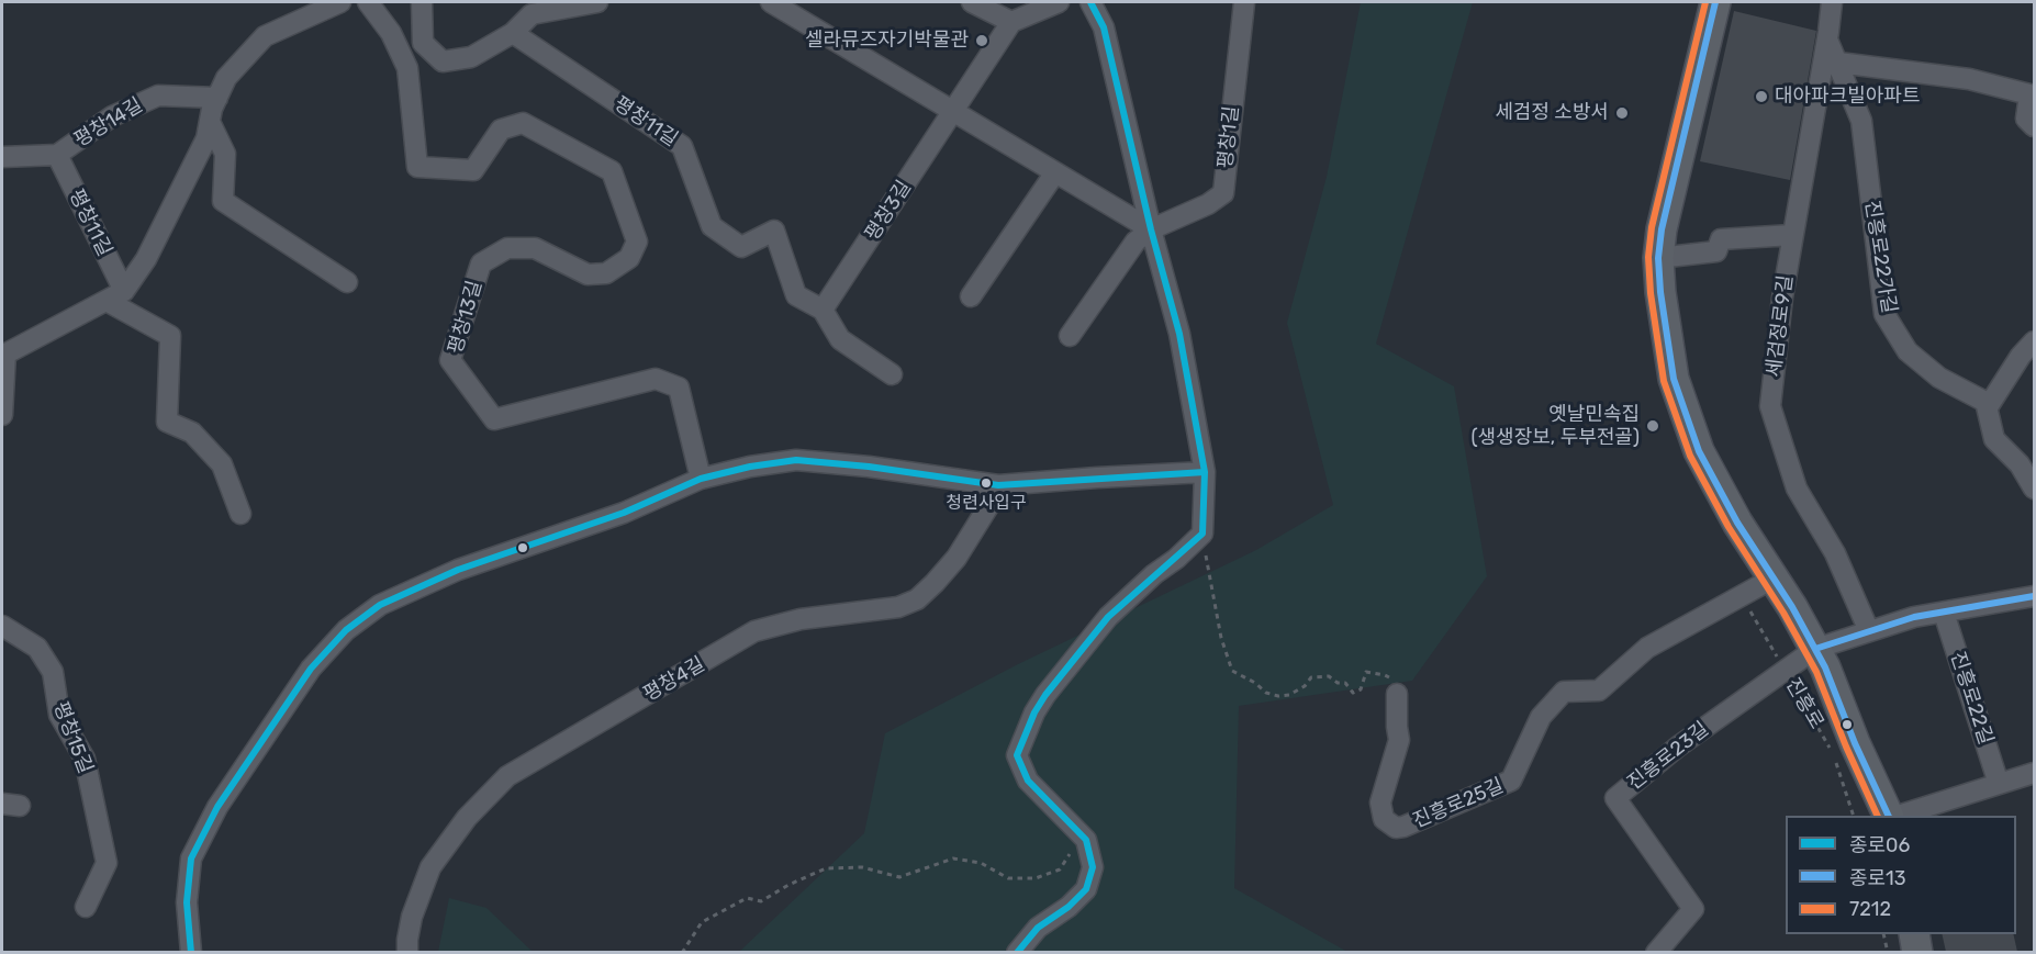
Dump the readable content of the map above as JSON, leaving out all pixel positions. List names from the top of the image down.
{
  "streets": {
    "main road": ["진흥로"],
    "street": [
      "평창11길",
      "평창14길",
      "평창1길",
      "평창3길",
      "진흥로22가길",
      "평창13길",
      "세검정로9길",
      "평창4길",
      "진흥로22길",
      "평창15길",
      "진흥로23길",
      "진흥로25길"
    ]
  },
  "crossings": [
    ["평창11길", "평창14길"],
    ["평창11길", "평창3길"],
    ["진흥로22가길", "세검정로9길"],
    ["진흥로", "진흥로23길"],
    ["진흥로", "진흥로25길"]
  ],
  "places": [
    "셀라뮤즈자기박물관",
    "대아파크빌아파트",
    "세검정 소방서",
    "옛날민속집 (생생장보, 두부전골)",
    "청련사입구"
  ],
  "lines": ["transit line 종로06", "transit line 종로13", "transit line 7212"],
  "legend": ["종로06", "종로13", "7212"]
}
